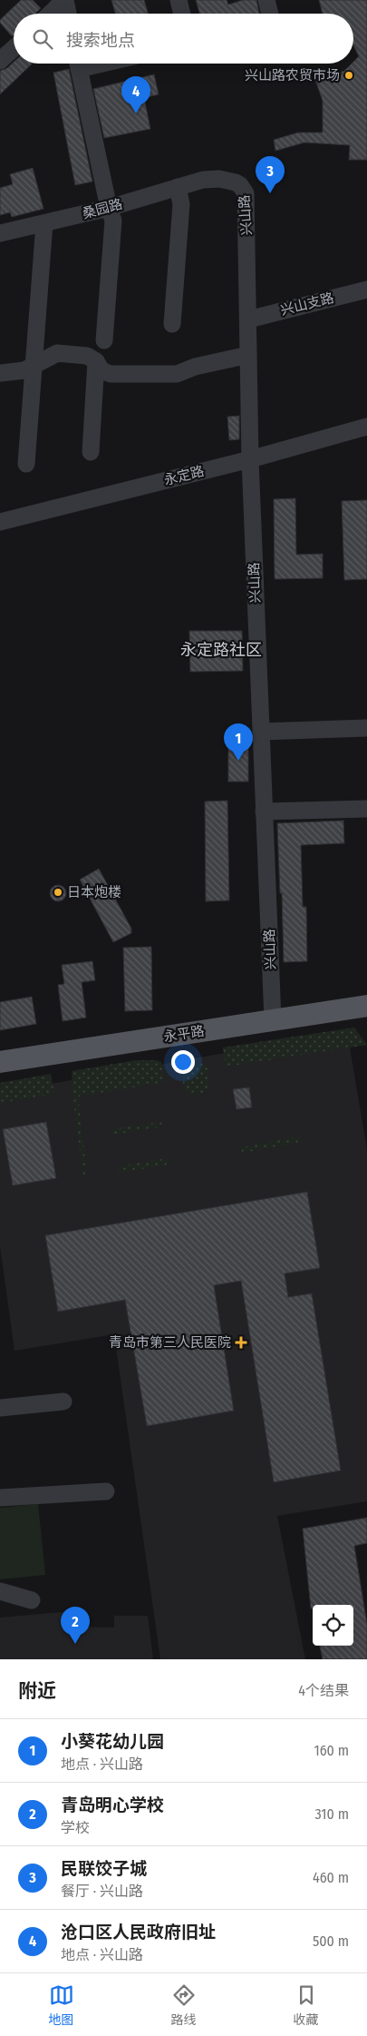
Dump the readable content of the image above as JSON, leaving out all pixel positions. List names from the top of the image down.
{
  "streets": {
    "main road": ["永平路"],
    "street": [
      "桑园路",
      "兴山路",
      "兴山支路",
      "永定路"
    ]
  },
  "crossings": [
    ["桑园路", "兴山路"],
    ["兴山路", "兴山支路"],
    ["兴山路", "永定路"],
    ["兴山路", "永平路"]
  ],
  "districts": ["永定路社区"],
  "places": {
    "other": ["兴山路农贸市场", "日本炮楼"],
    "health": ["青岛市第三人民医院"]
  },
  "page": {
    "search": "搜索地点",
    "pins": [
      "4",
      "3",
      "1",
      "2"
    ],
    "heading": ["附近", "4个结果"],
    "list": [
      {
        "mark": "1",
        "name": "小葵花幼儿园",
        "note": "地点 · 兴山路",
        "value": "160 m"
      },
      {
        "mark": "2",
        "name": "青岛明心学校",
        "note": "学校",
        "value": "310 m"
      },
      {
        "mark": "3",
        "name": "民联饺子城",
        "note": "餐厅 · 兴山路",
        "value": "460 m"
      },
      {
        "mark": "4",
        "name": "沧口区人民政府旧址",
        "note": "地点 · 兴山路",
        "value": "500 m"
      }
    ],
    "nav": ["地图", "路线", "收藏"]
  }
}
